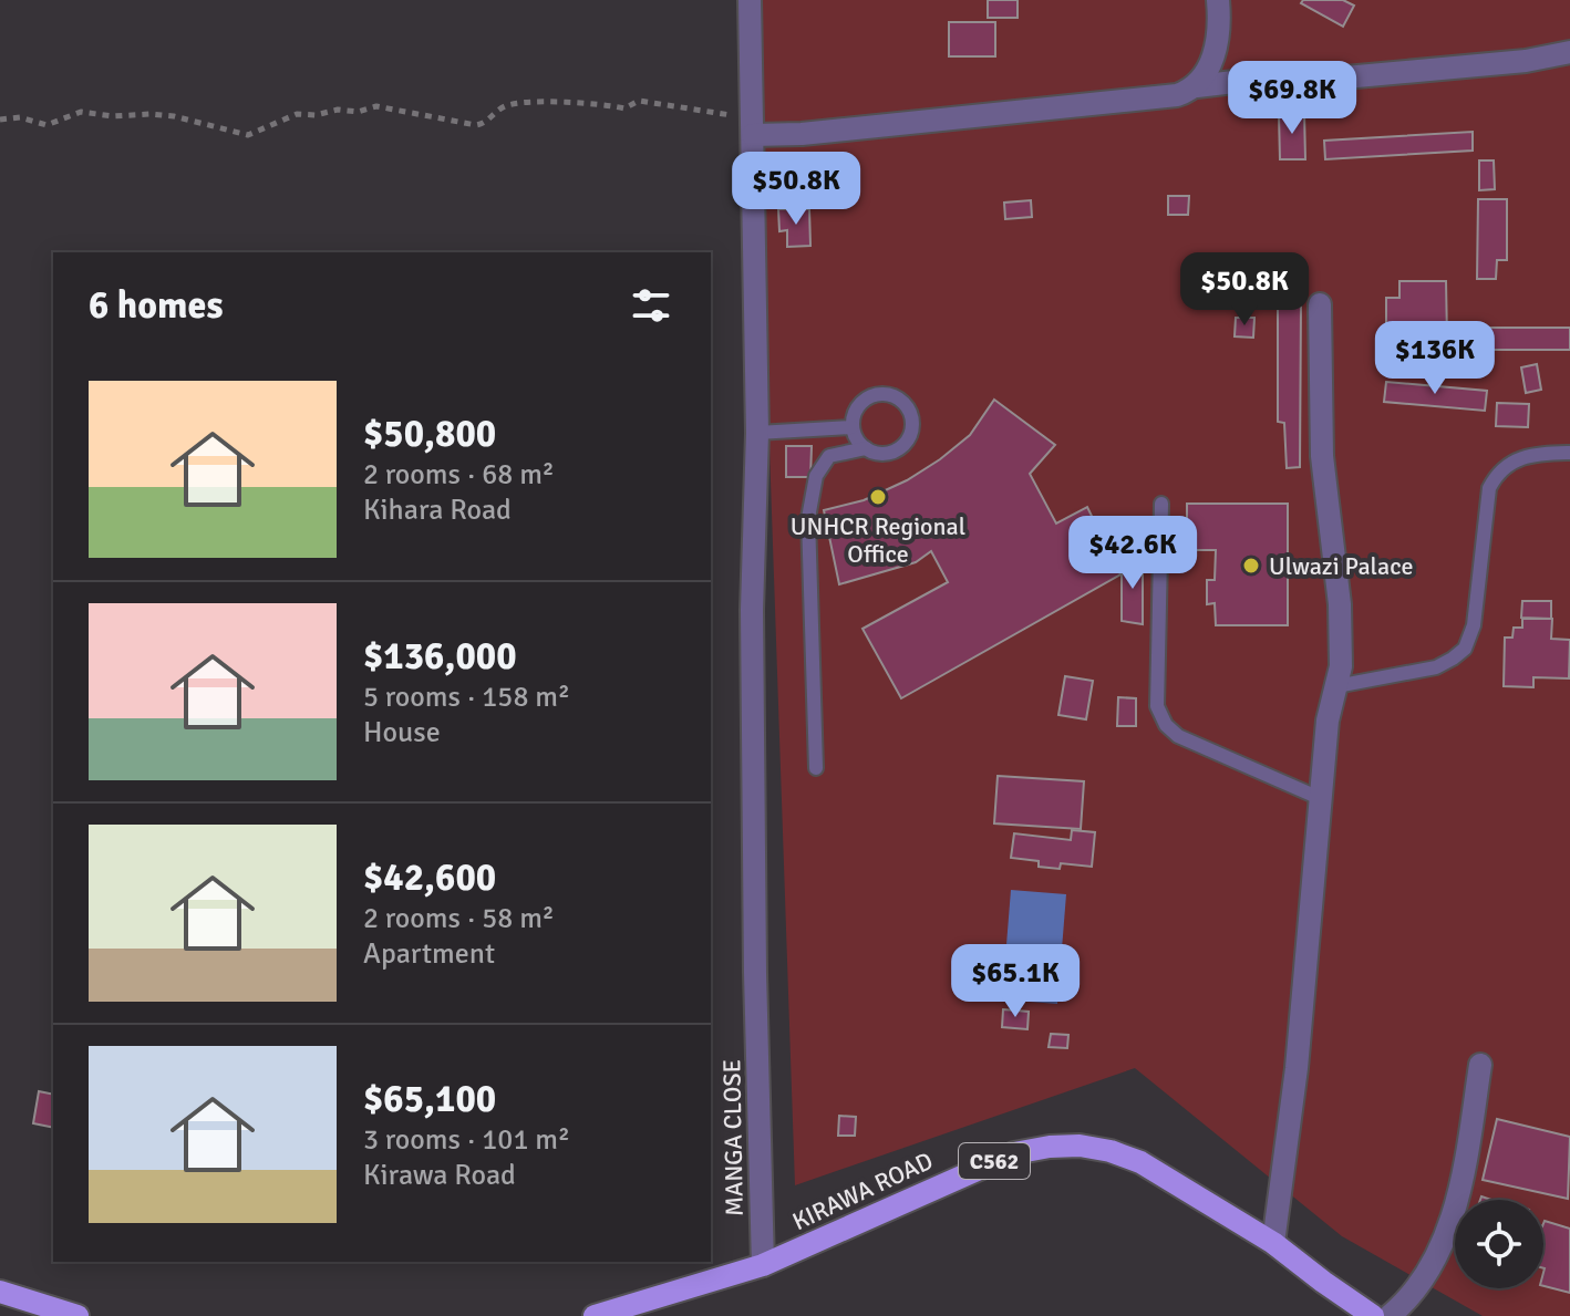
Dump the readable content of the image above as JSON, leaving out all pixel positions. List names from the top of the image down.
{
  "streets": {
    "main road": ["C562", "KIRAWA ROAD"],
    "street": ["MANGA CLOSE"]
  },
  "crossings": [
    ["MANGA CLOSE", "KIRAWA ROAD"]
  ],
  "places": ["UNHCR Regional Office", "Ulwazi Palace"],
  "page": {
    "price": [
      "$69.8K",
      "$50.8K",
      "$50.8K",
      "$136K",
      "$42.6K",
      "$65.1K"
    ],
    "heading": "6 homes",
    "list": [
      {
        "name": "$50,800",
        "note": "2 rooms · 68 m² · Kihara Road"
      },
      {
        "name": "$136,000",
        "note": "5 rooms · 158 m² · House"
      },
      {
        "name": "$42,600",
        "note": "2 rooms · 58 m² · Apartment"
      },
      {
        "name": "$65,100",
        "note": "3 rooms · 101 m² · Kirawa Road"
      }
    ]
  }
}
